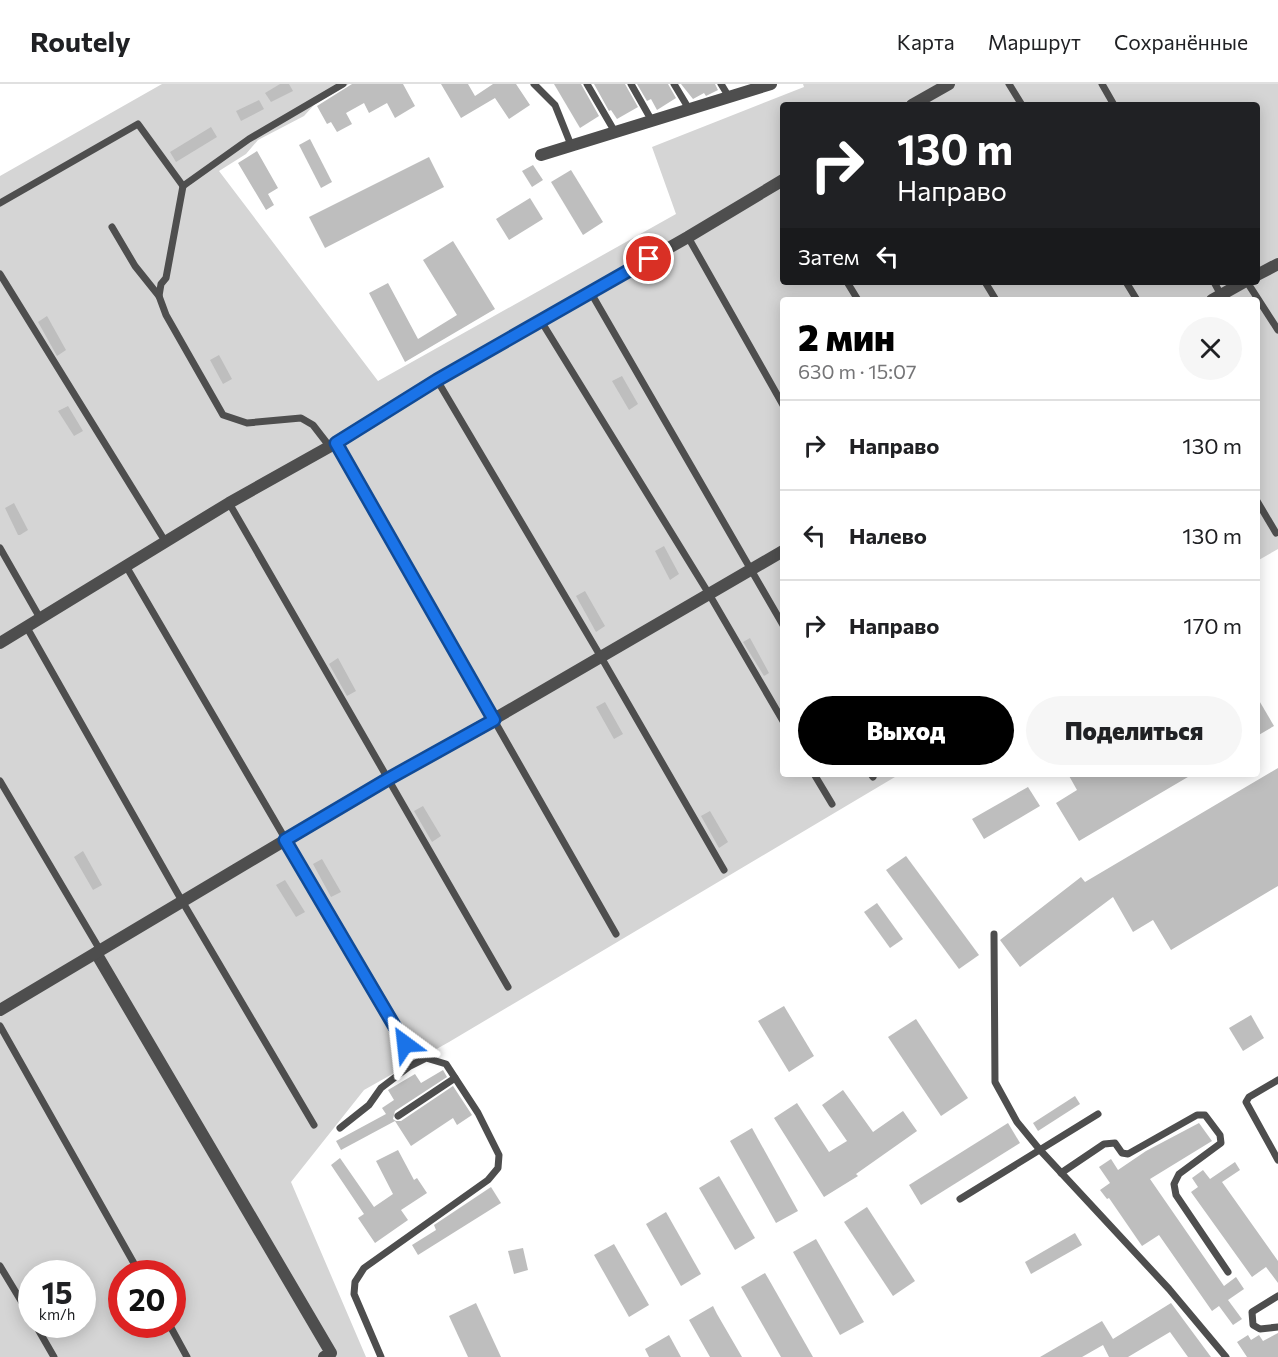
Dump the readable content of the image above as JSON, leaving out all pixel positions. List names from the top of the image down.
{
  "page": {
    "header": "Routely",
    "nav": ["Карта", "Маршрут", "Сохранённые"],
    "turn": ["130 m", "Направо"],
    "then": "Затем",
    "heading": ["2 мин", "630 m · 15:07"],
    "list": [
      {
        "name": "Направо",
        "value": "130 m"
      },
      {
        "name": "Налево",
        "value": "130 m"
      },
      {
        "name": "Направо",
        "value": "170 m"
      }
    ],
    "buttons": ["Выход", "Поделиться"],
    "speed": "15 km/h",
    "limit": "20"
  }
}
